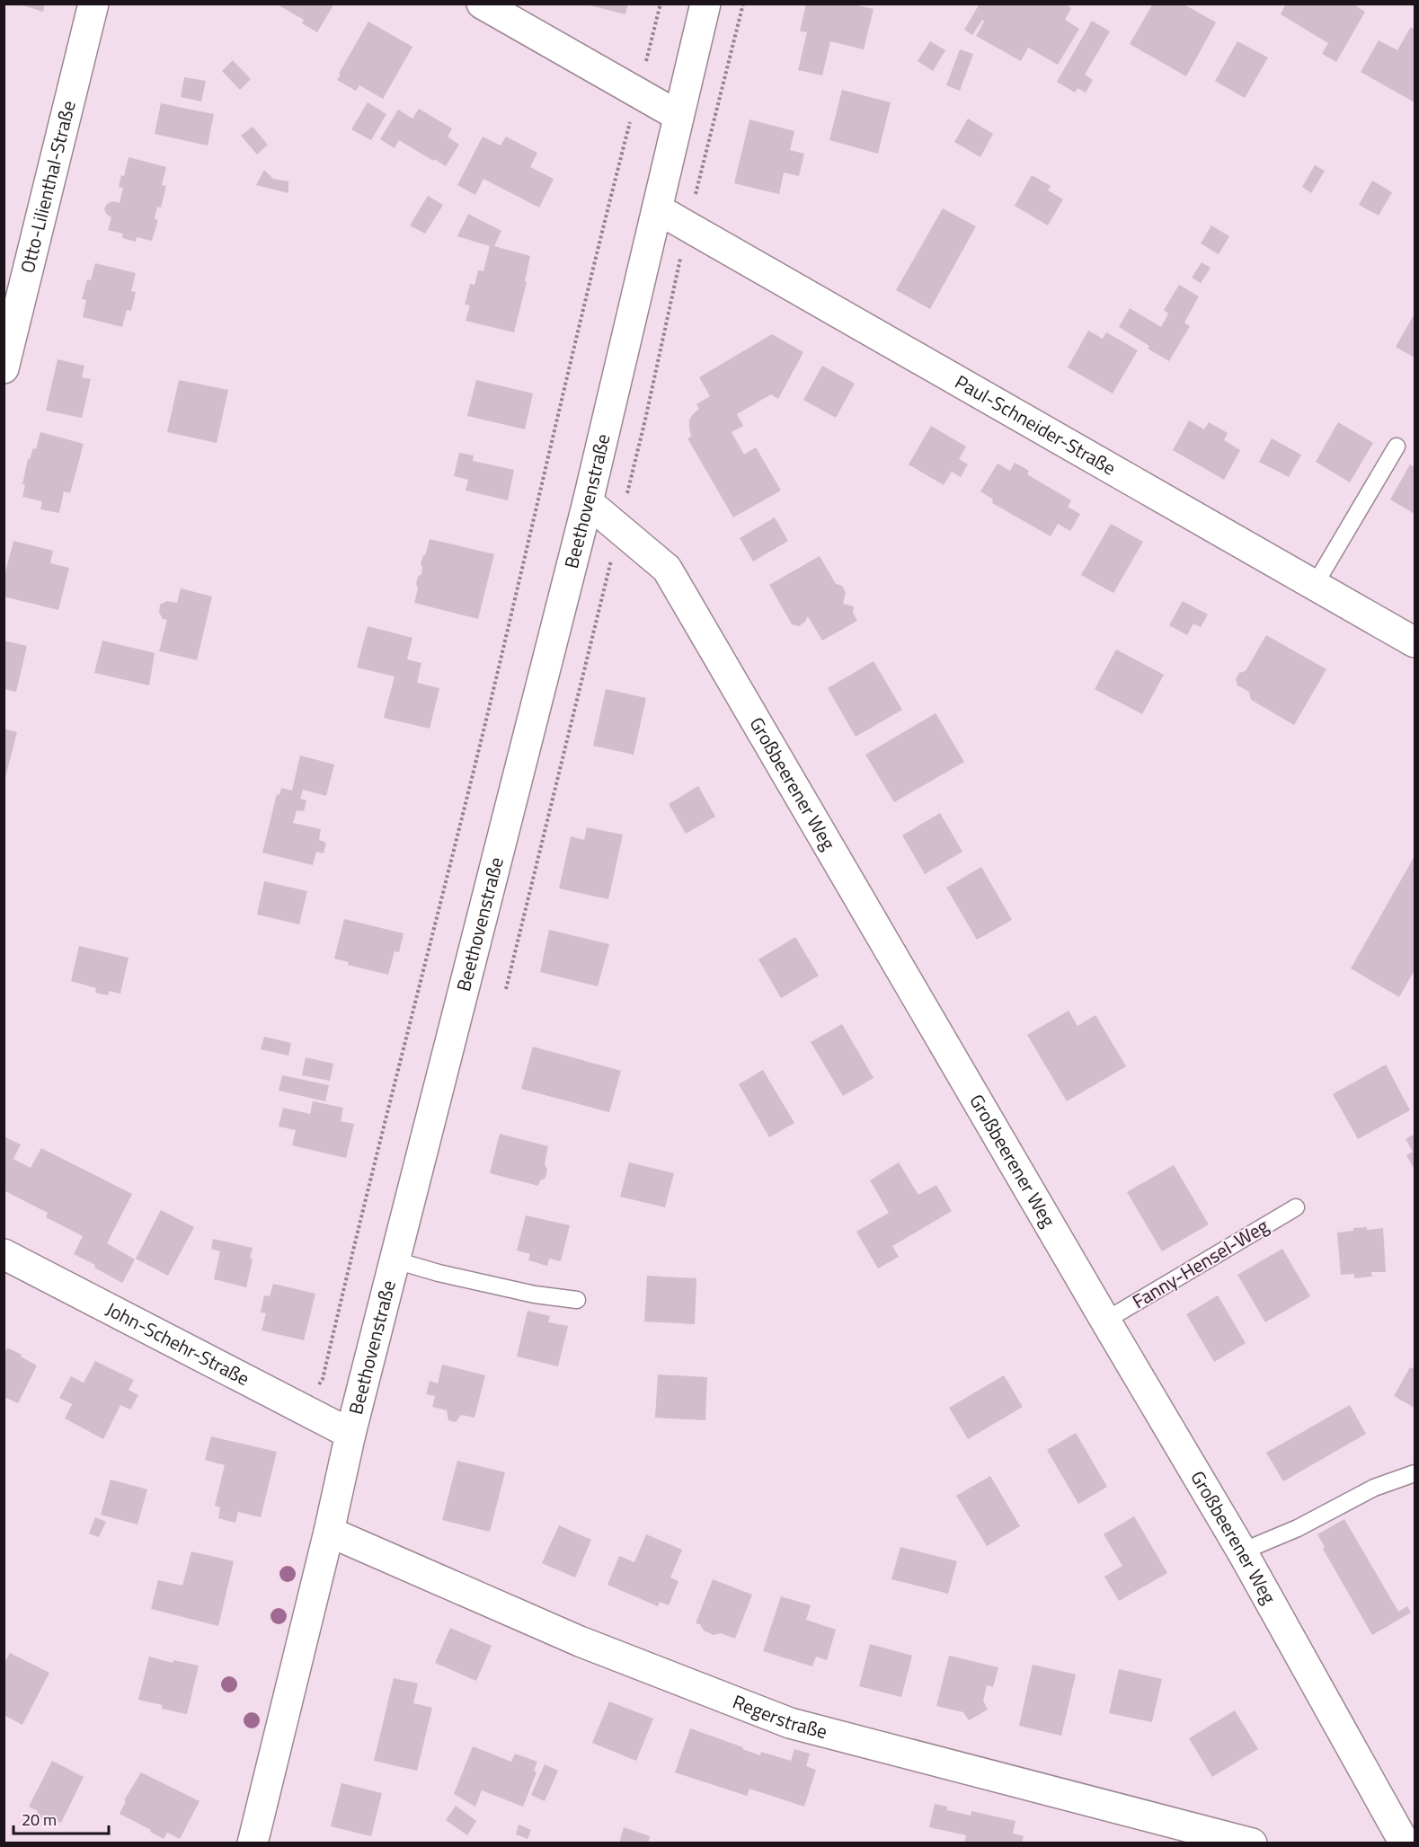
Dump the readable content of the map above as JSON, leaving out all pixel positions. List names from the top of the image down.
{
  "streets": {
    "street": [
      "Otto-Lilienthal-Straße",
      "Paul-Schneider-Straße",
      "Beethovenstraße",
      "Großbeerener Weg",
      "John-Schehr-Straße",
      "Regerstraße"
    ],
    "lane": ["Fanny-Hensel-Weg"]
  },
  "crossings": [
    ["Paul-Schneider-Straße", "Beethovenstraße"],
    ["Beethovenstraße", "Großbeerener Weg"],
    ["Beethovenstraße", "John-Schehr-Straße"],
    ["Beethovenstraße", "Regerstraße"],
    ["Großbeerener Weg", "Fanny-Hensel-Weg"]
  ],
  "scale_bar": "20 m"
}
